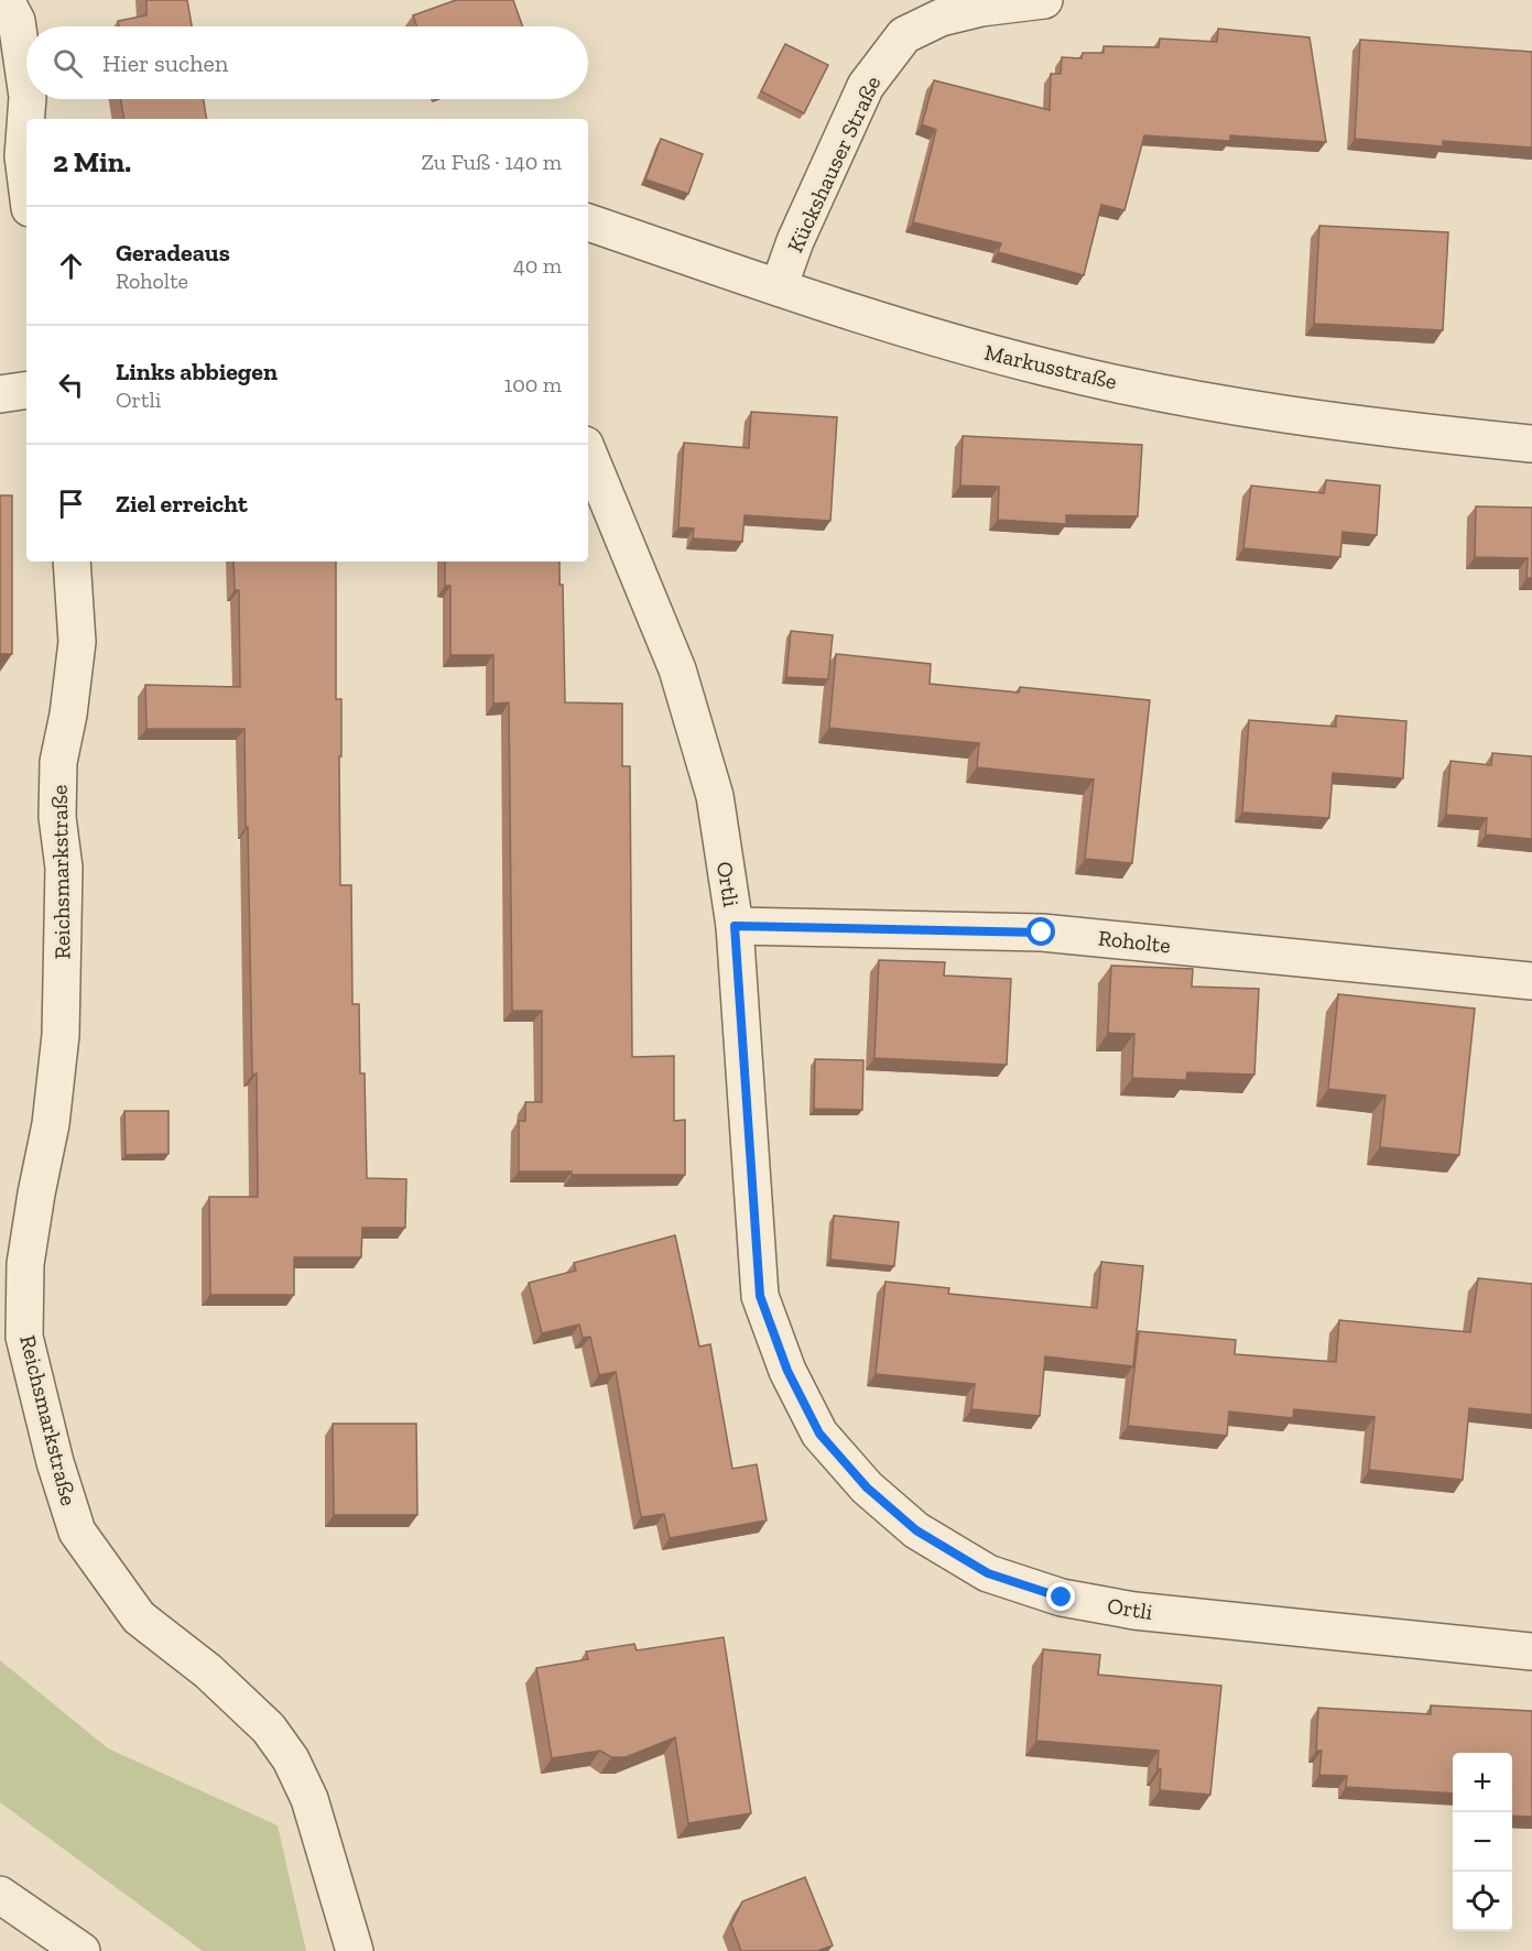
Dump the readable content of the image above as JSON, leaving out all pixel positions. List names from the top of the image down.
{
  "streets": {
    "street": [
      "Kückshauser Straße",
      "Markusstraße",
      "Reichsmarkstraße",
      "Ortli",
      "Roholte"
    ]
  },
  "crossings": [
    ["Kückshauser Straße", "Markusstraße"],
    ["Ortli", "Roholte"]
  ],
  "page": {
    "search": "Hier suchen",
    "heading": ["2 Min.", "Zu Fuß · 140 m"],
    "list": [
      ["Geradeaus", "Roholte", "40 m"],
      ["Links abbiegen", "Ortli", "100 m"],
      "Ziel erreicht"
    ],
    "map_buttons": ["+", "−"]
  }
}
